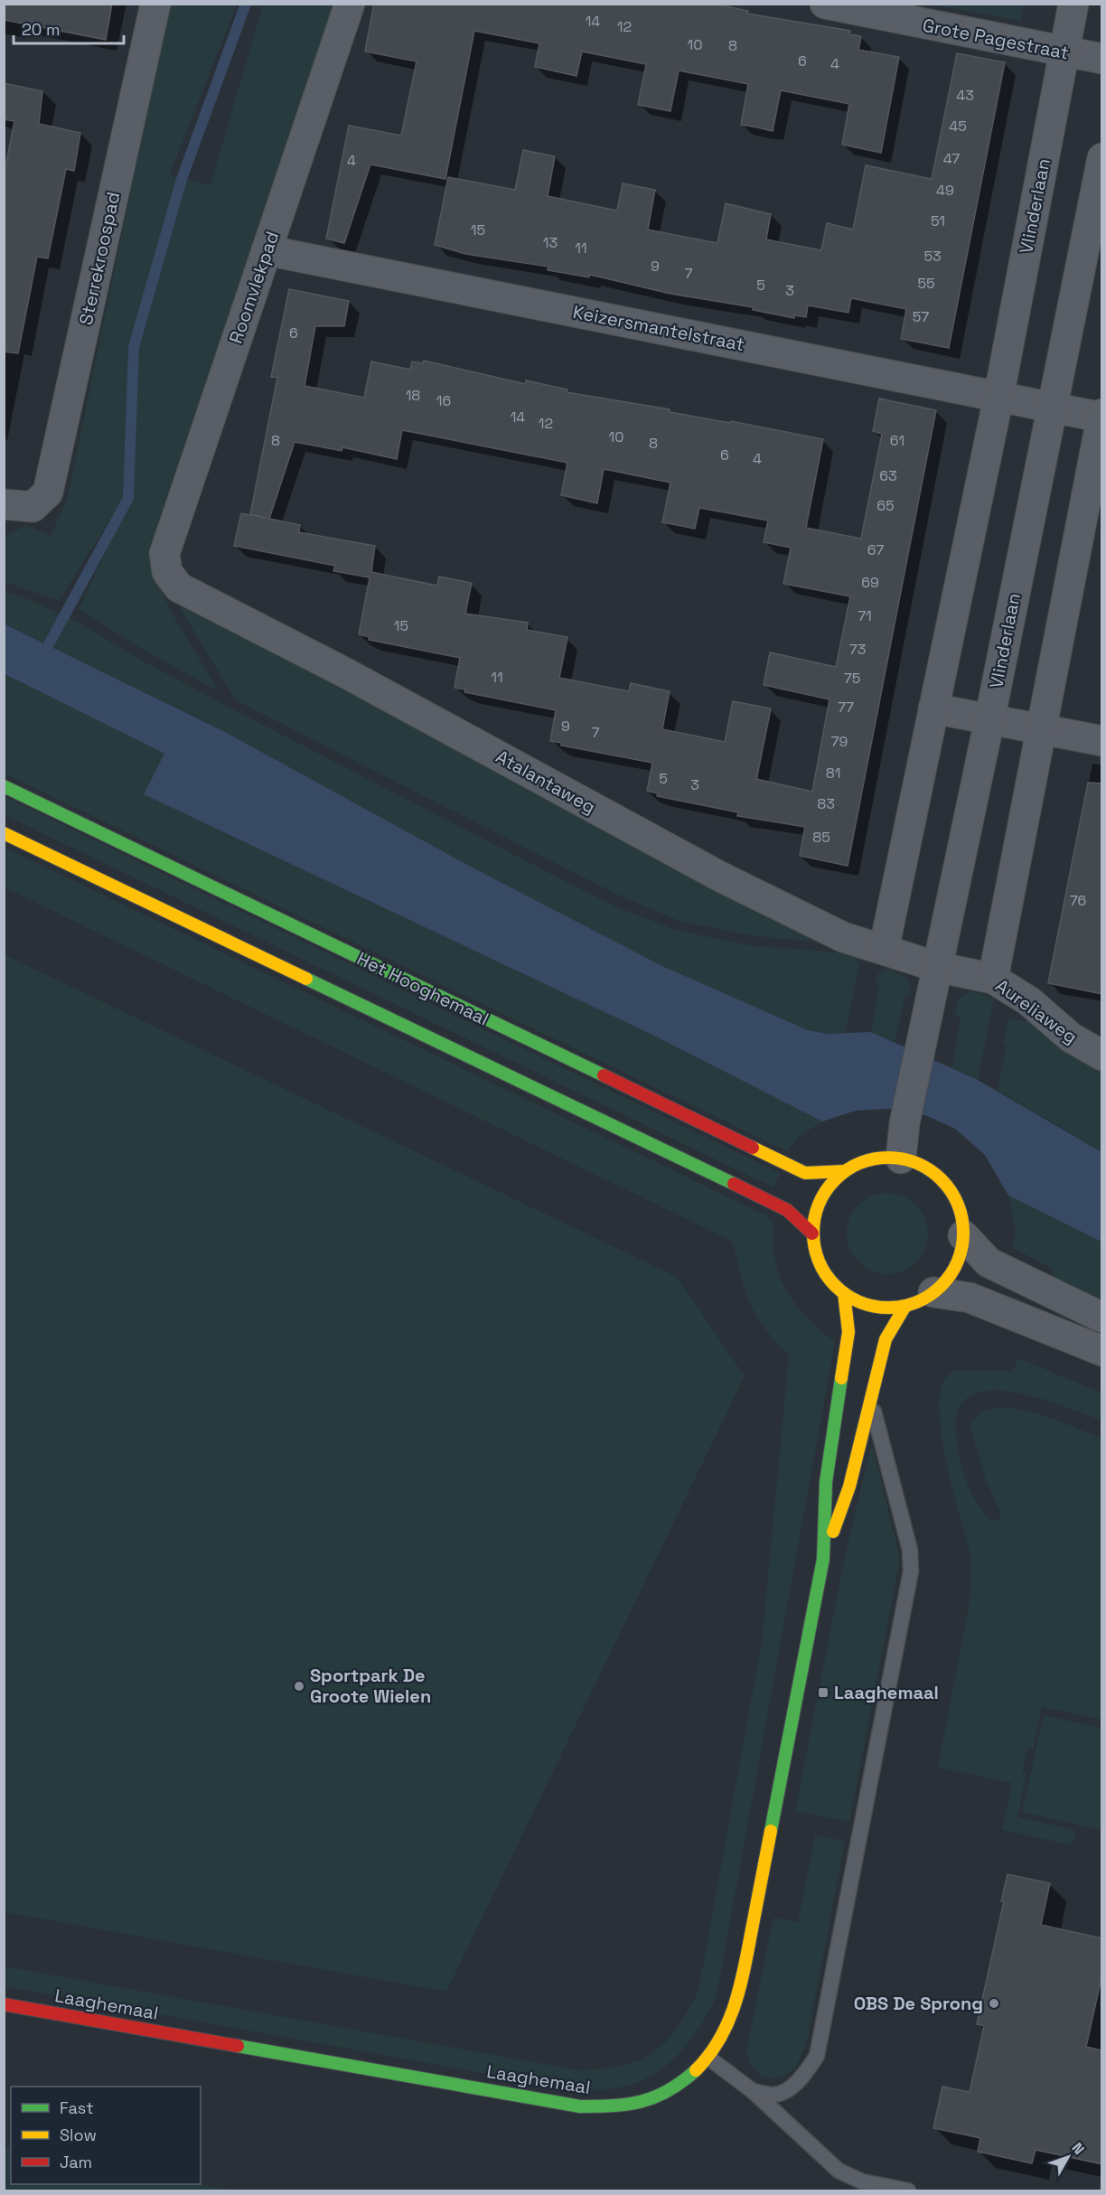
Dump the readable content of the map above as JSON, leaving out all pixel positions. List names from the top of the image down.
{
  "streets": {
    "street": [
      "Grote Pagestraat",
      "Vlinderlaan",
      "Sterrekroospad",
      "Roomvlekpad",
      "Keizersmantelstraat",
      "Atalantaweg",
      "Het Hooghemaal",
      "Aureliaweg",
      "Laaghemaal"
    ]
  },
  "crossings": [
    ["Grote Pagestraat", "Vlinderlaan"],
    ["Vlinderlaan", "Keizersmantelstraat"],
    ["Vlinderlaan", "Atalantaweg"],
    ["Vlinderlaan", "Het Hooghemaal"],
    ["Vlinderlaan", "Aureliaweg"],
    ["Vlinderlaan", "Laaghemaal"],
    ["Roomvlekpad", "Keizersmantelstraat"],
    ["Roomvlekpad", "Atalantaweg"],
    ["Atalantaweg", "Aureliaweg"],
    ["Het Hooghemaal", "Laaghemaal"]
  ],
  "places": {
    "other": ["Sportpark De Groote Wielen", "OBS De Sprong"],
    "transit": ["Laaghemaal"]
  },
  "house_numbers": [
    "14",
    "12",
    "10",
    "8",
    "6",
    "4",
    "43",
    "45",
    "47",
    "4",
    "49",
    "51",
    "15",
    "13",
    "11",
    "53",
    "9",
    "7",
    "55",
    "5",
    "3",
    "57",
    "6",
    "18",
    "16",
    "14",
    "12",
    "10",
    "8",
    "61",
    "8",
    "6",
    "4",
    "63",
    "65",
    "67",
    "69",
    "71",
    "15",
    "73",
    "11",
    "75",
    "77",
    "9",
    "7",
    "79",
    "81",
    "5",
    "3",
    "83",
    "85",
    "76"
  ],
  "legend": ["Fast", "Slow", "Jam"],
  "scale_bar": "20 m",
  "north": "top right"
}
